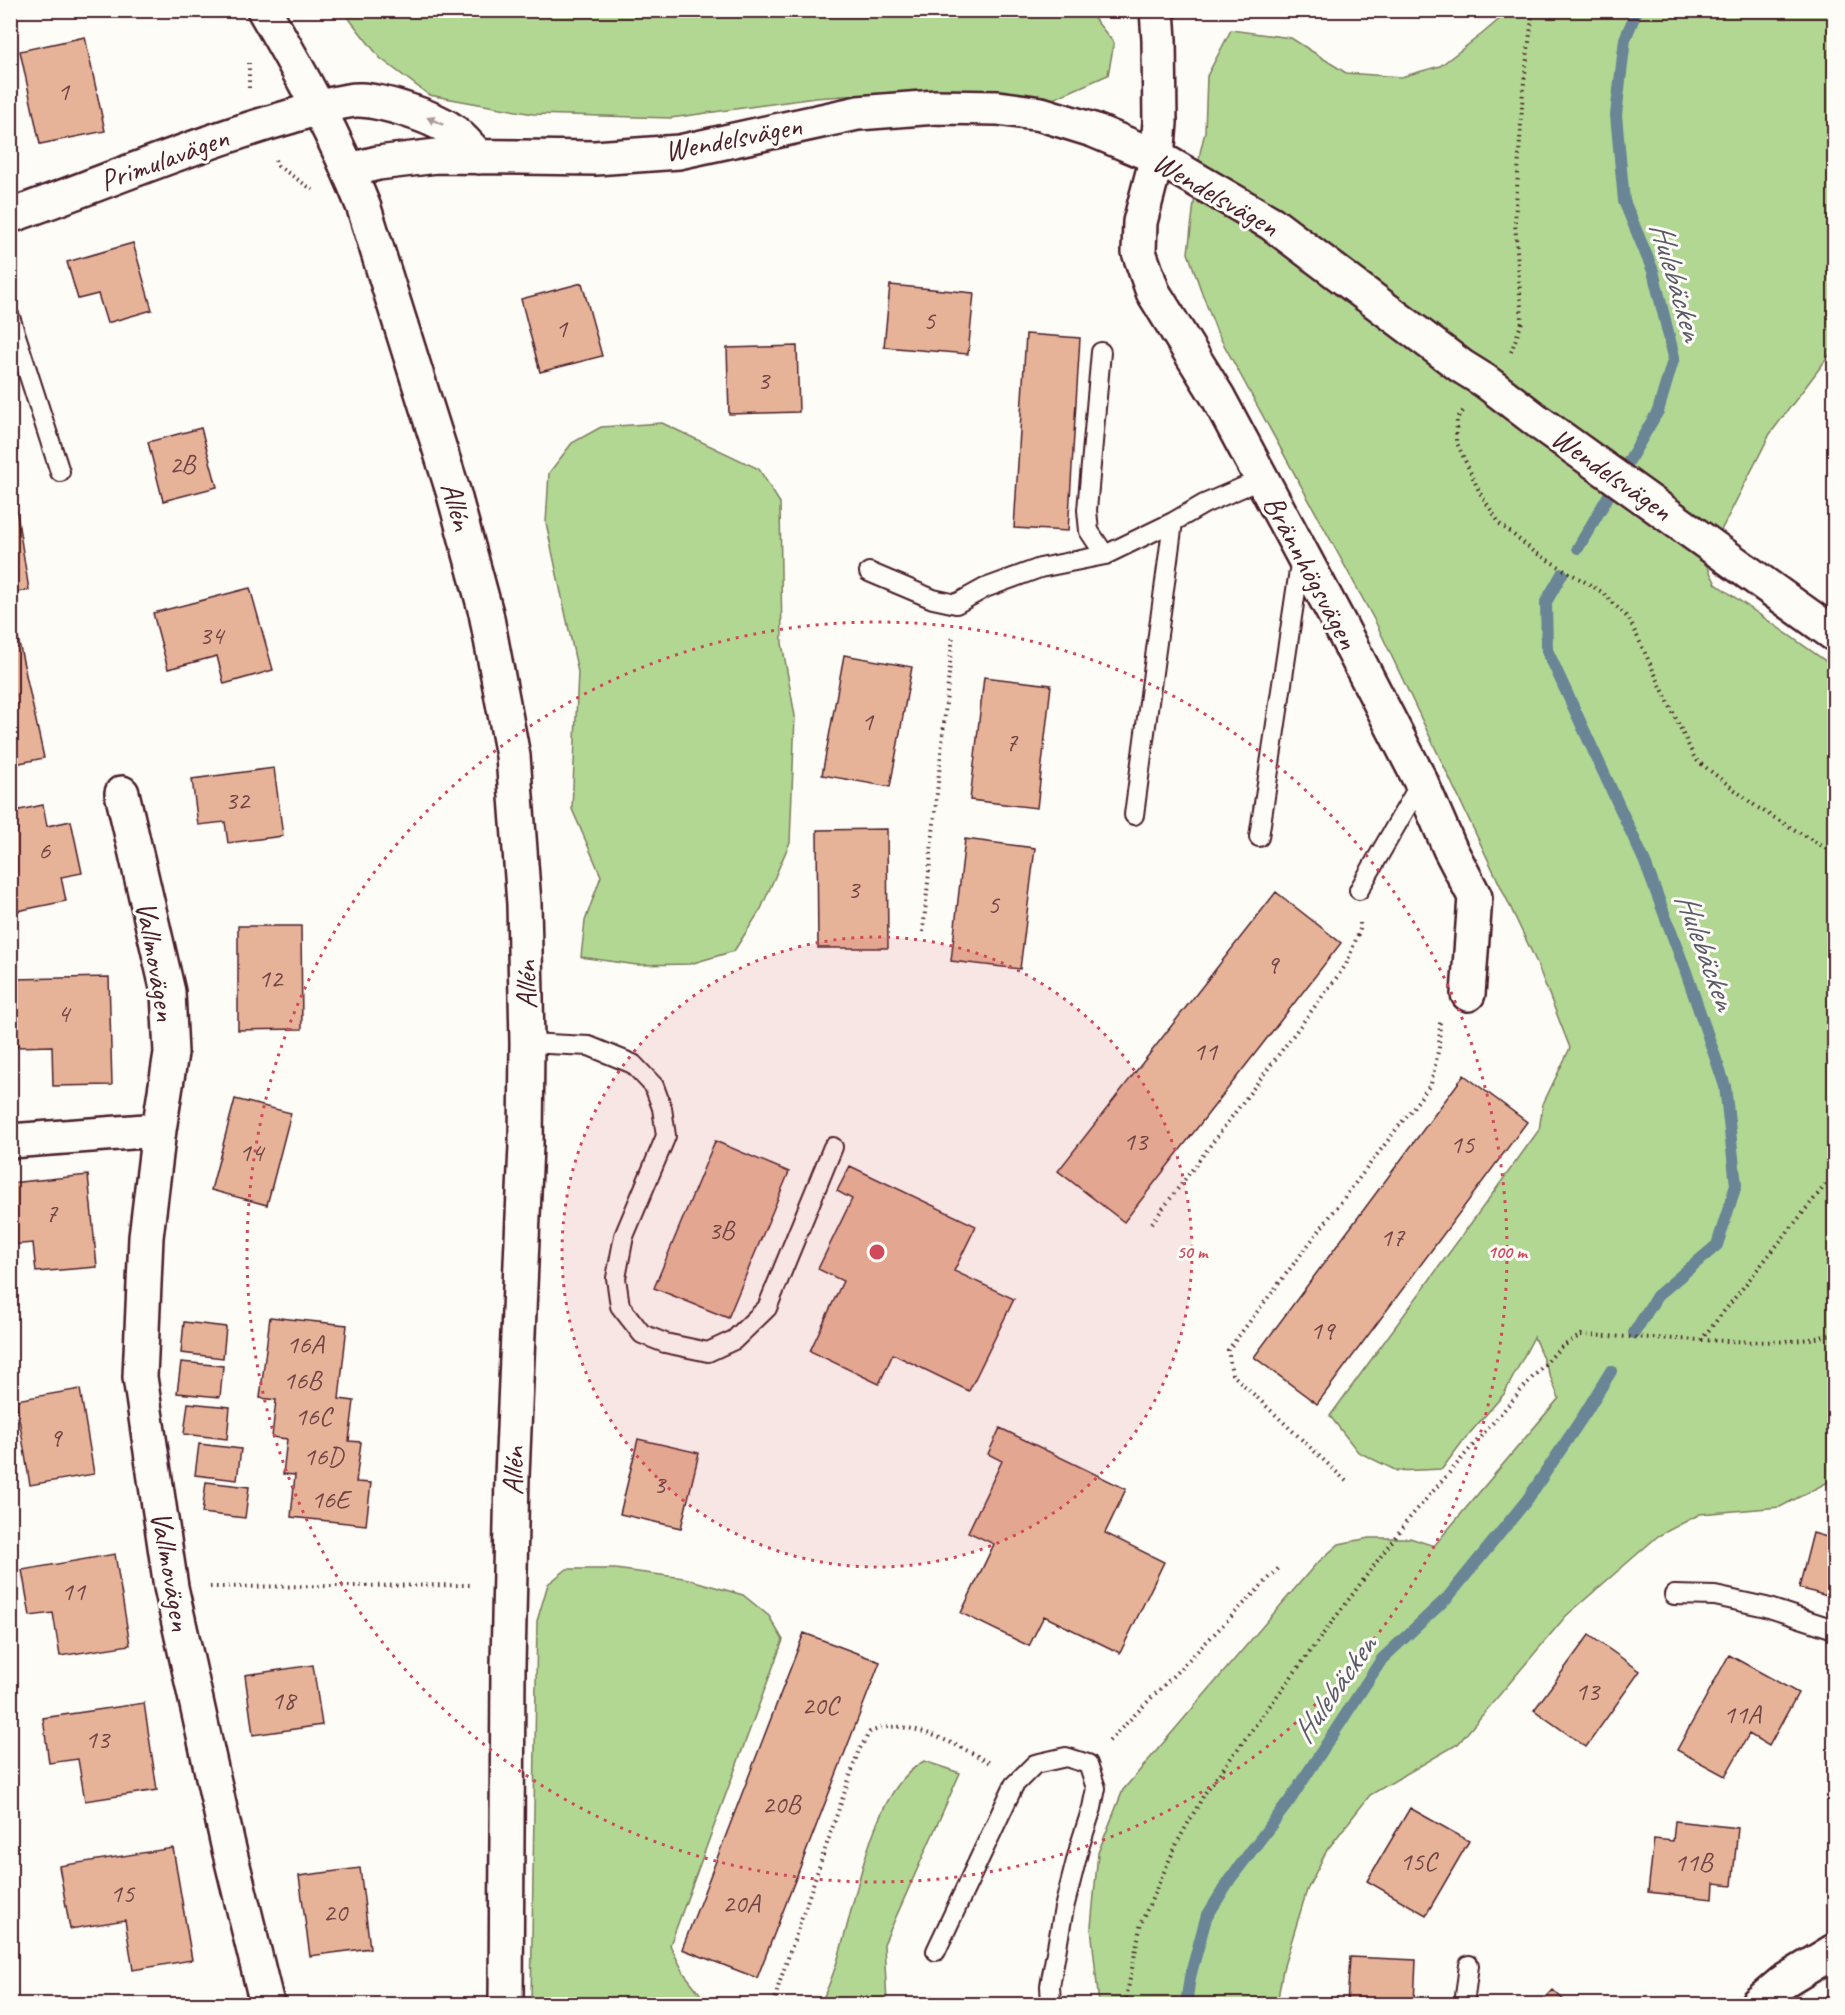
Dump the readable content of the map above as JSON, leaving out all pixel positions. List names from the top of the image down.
{
  "streets": {
    "street": [
      "Wendelsvägen",
      "Primulavägen",
      "Allén",
      "Brännhögsvägen",
      "Vallmovägen"
    ]
  },
  "crossings": [
    ["Wendelsvägen", "Allén"],
    ["Wendelsvägen", "Brännhögsvägen"],
    ["Primulavägen", "Allén"]
  ],
  "water": ["Hulebäcken"],
  "house_numbers": [
    "1",
    "5",
    "1",
    "3",
    "2B",
    "34",
    "1",
    "7",
    "32",
    "6",
    "3",
    "5",
    "9",
    "12",
    "4",
    "11",
    "13",
    "15",
    "14",
    "7",
    "3B",
    "17",
    "19",
    "16A",
    "16B",
    "16C",
    "9",
    "16D",
    "3",
    "16E",
    "11",
    "13",
    "18",
    "20C",
    "11A",
    "13",
    "20B",
    "15C",
    "11B",
    "15",
    "20A",
    "20"
  ],
  "rings": ["50 m", "100 m"]
}
